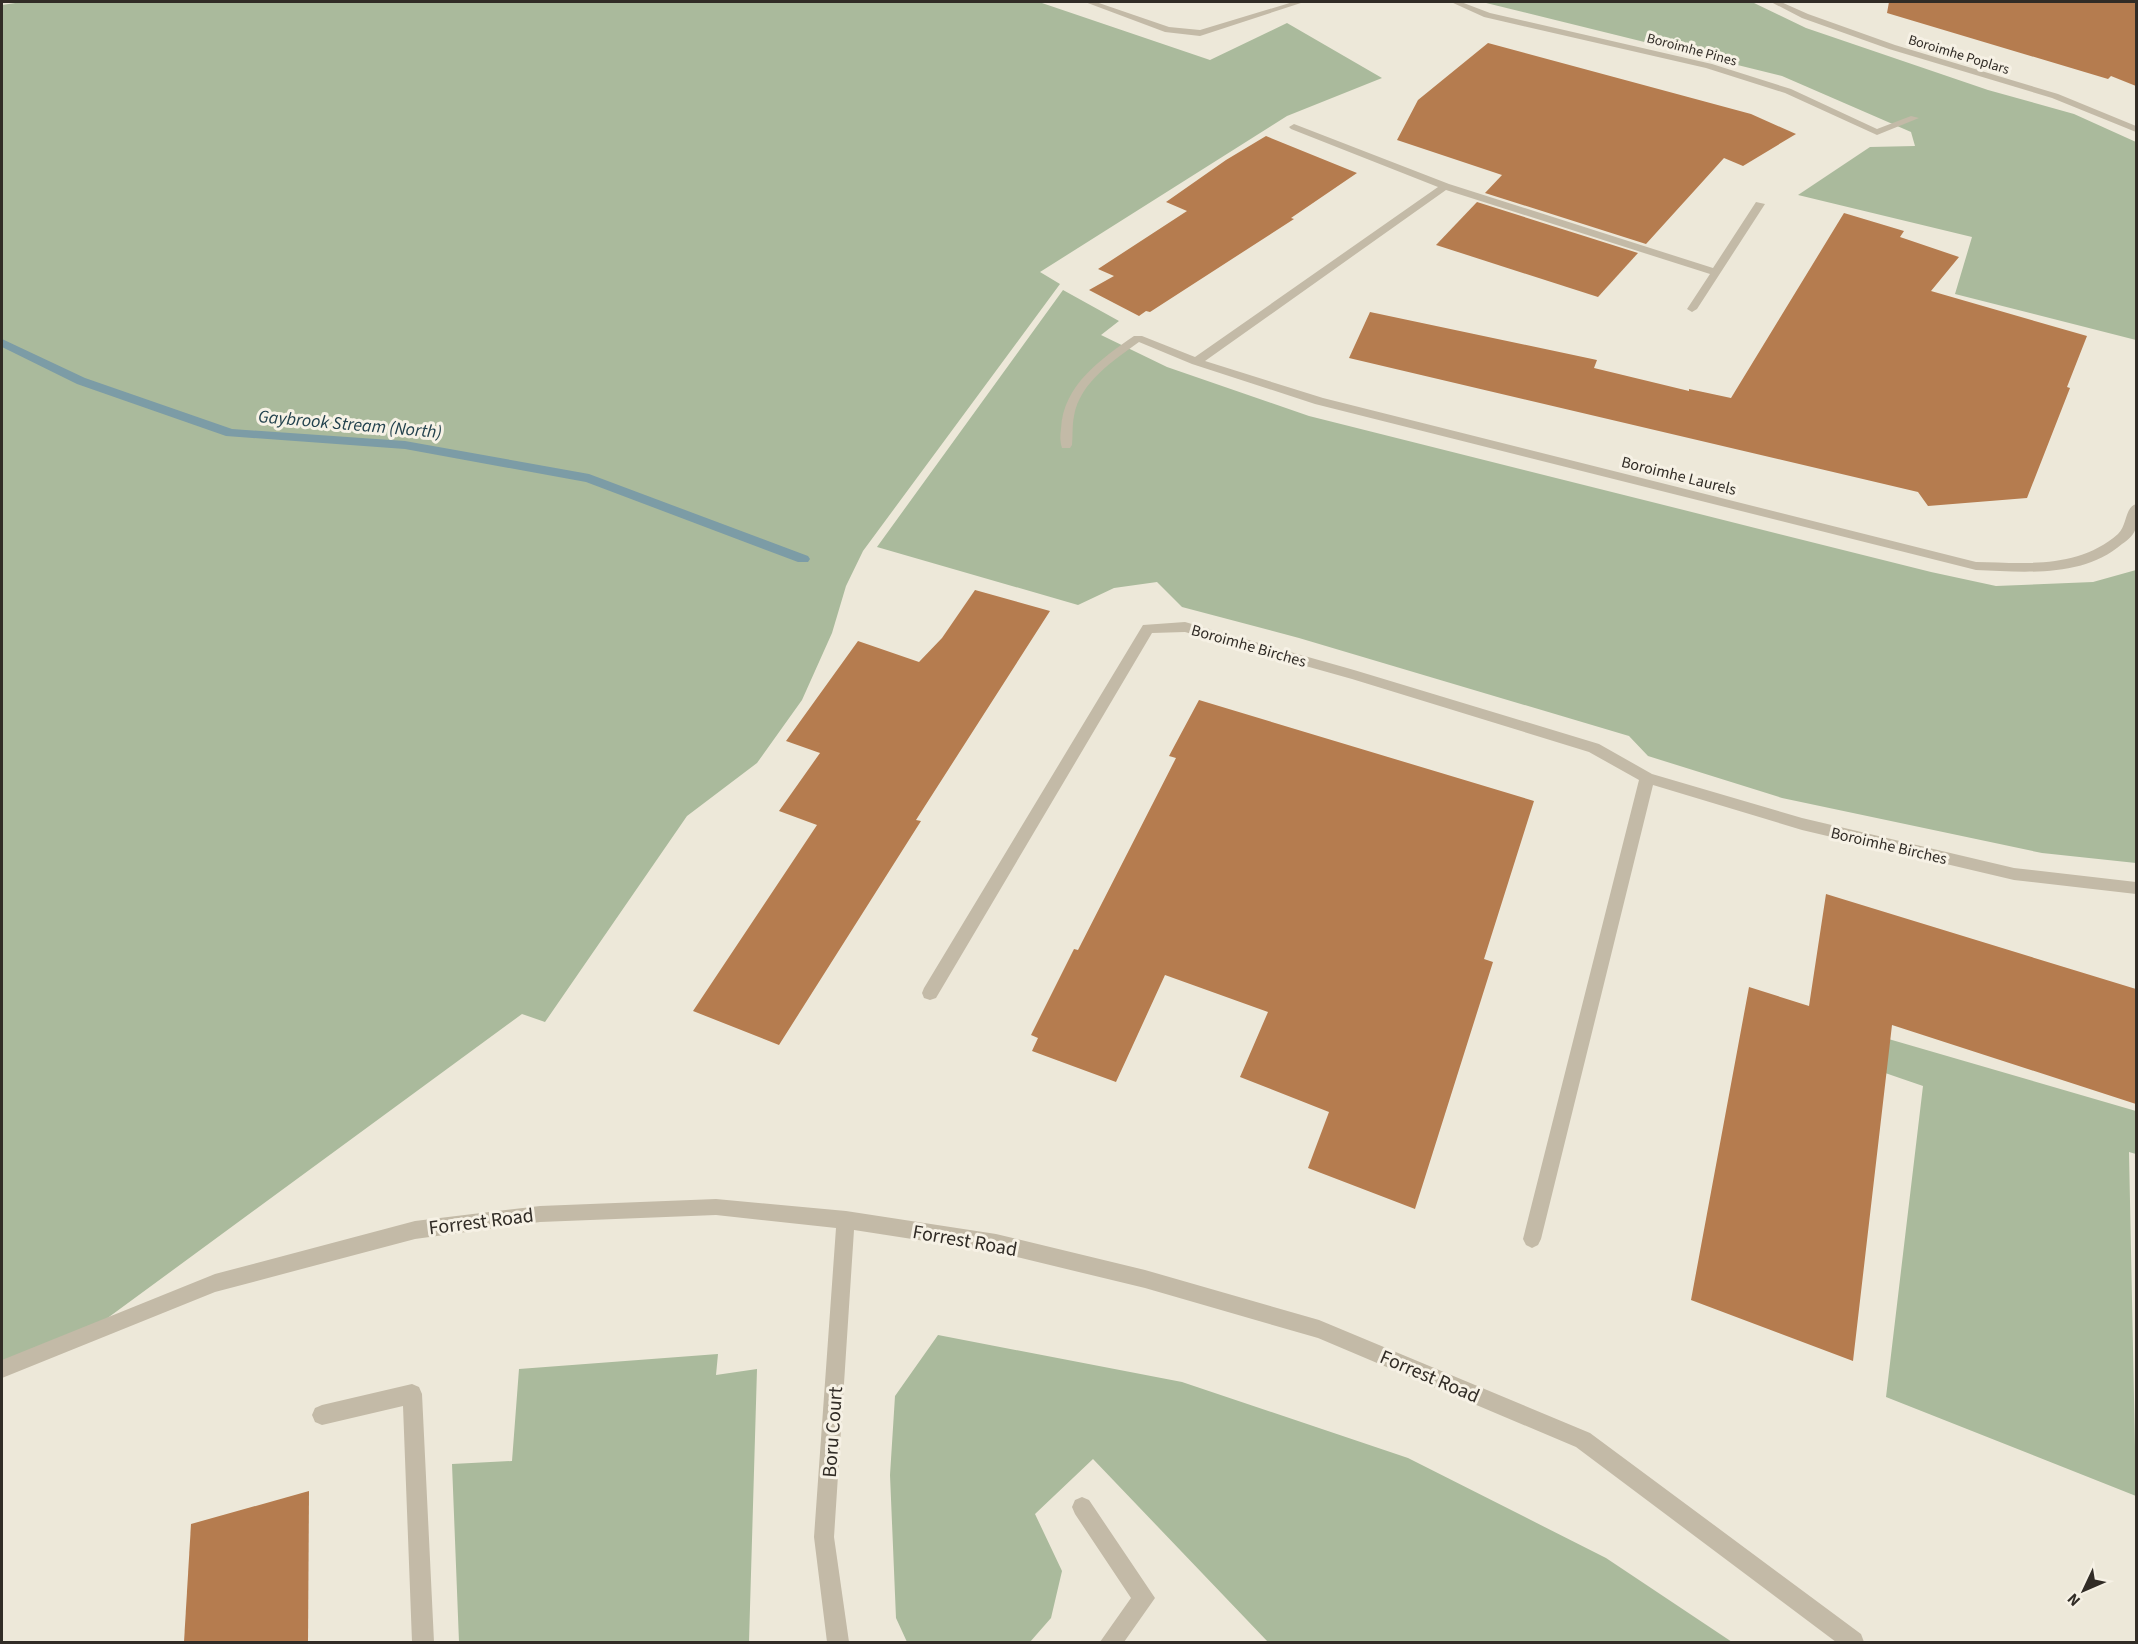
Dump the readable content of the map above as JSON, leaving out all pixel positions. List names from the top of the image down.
{
  "streets": {
    "street": [
      "Boroimhe Pines",
      "Boroimhe Poplars",
      "Boroimhe Laurels",
      "Boroimhe Birches",
      "Forrest Road",
      "Boru Court"
    ]
  },
  "crossings": [
    ["Forrest Road", "Boru Court"]
  ],
  "water": ["Gaybrook Stream (North)"],
  "north": "bottom left"
}
